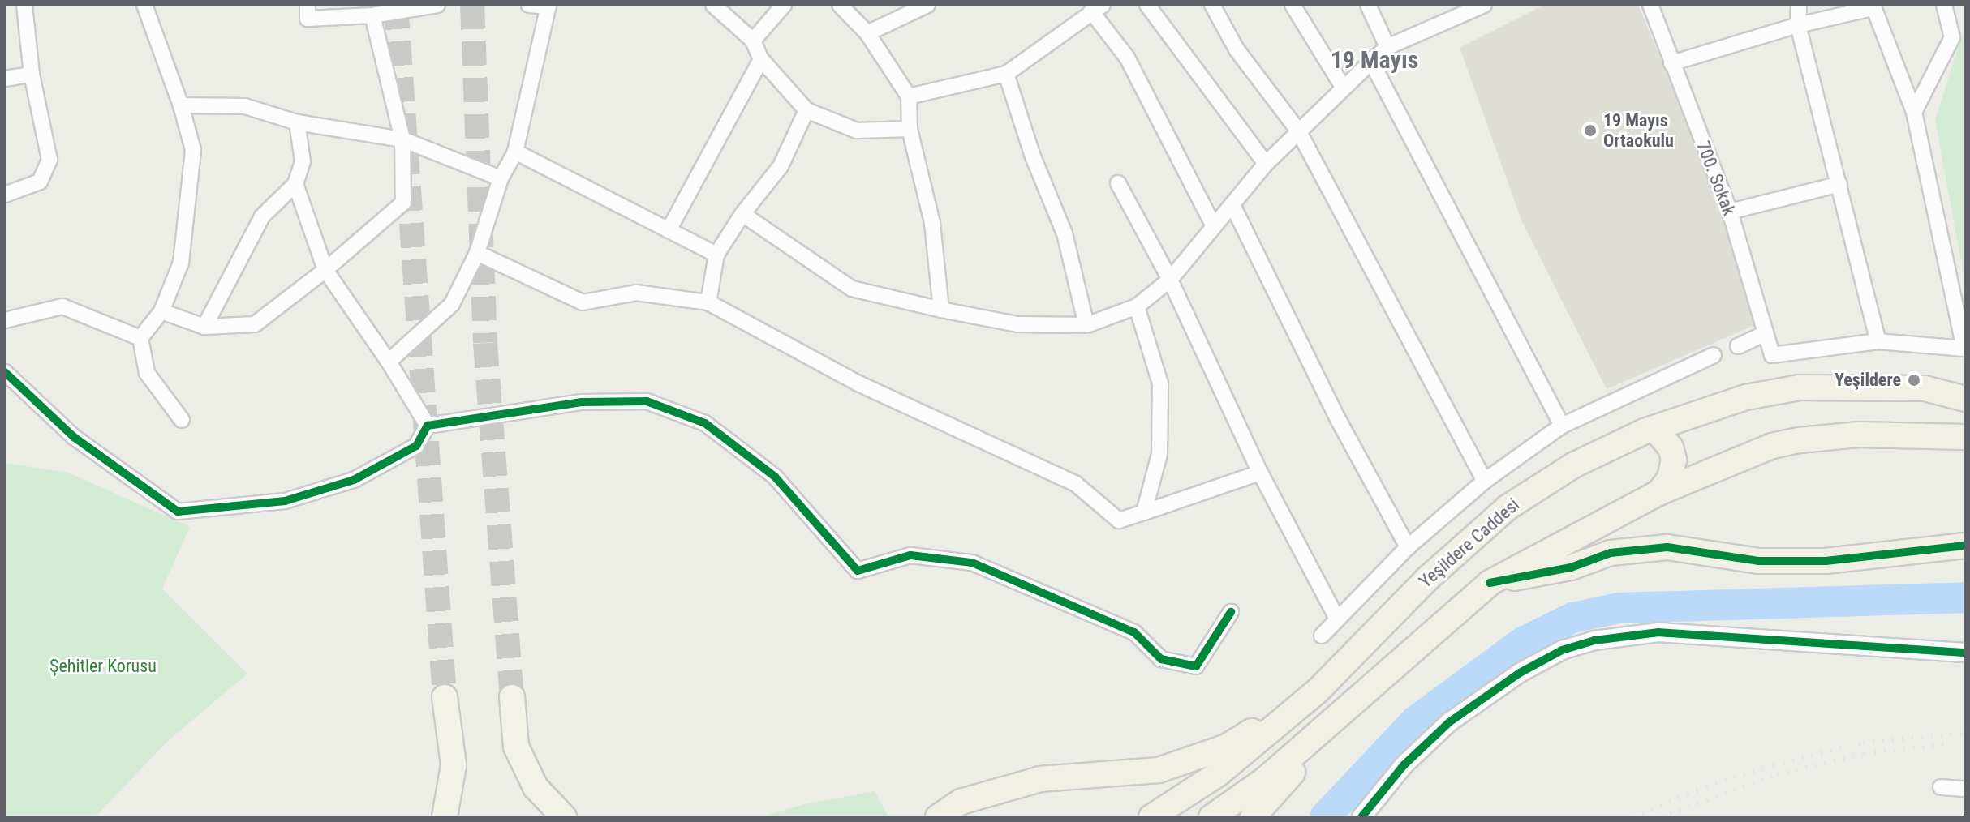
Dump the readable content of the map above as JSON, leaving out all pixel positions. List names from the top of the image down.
{
  "streets": {
    "highway": ["Yeşildere Caddesi"],
    "street": ["700. Sokak"]
  },
  "districts": ["19 Mayıs"],
  "parks": ["Şehitler Korusu"],
  "places": ["19 Mayıs Ortaokulu", "Yeşildere"]
}
